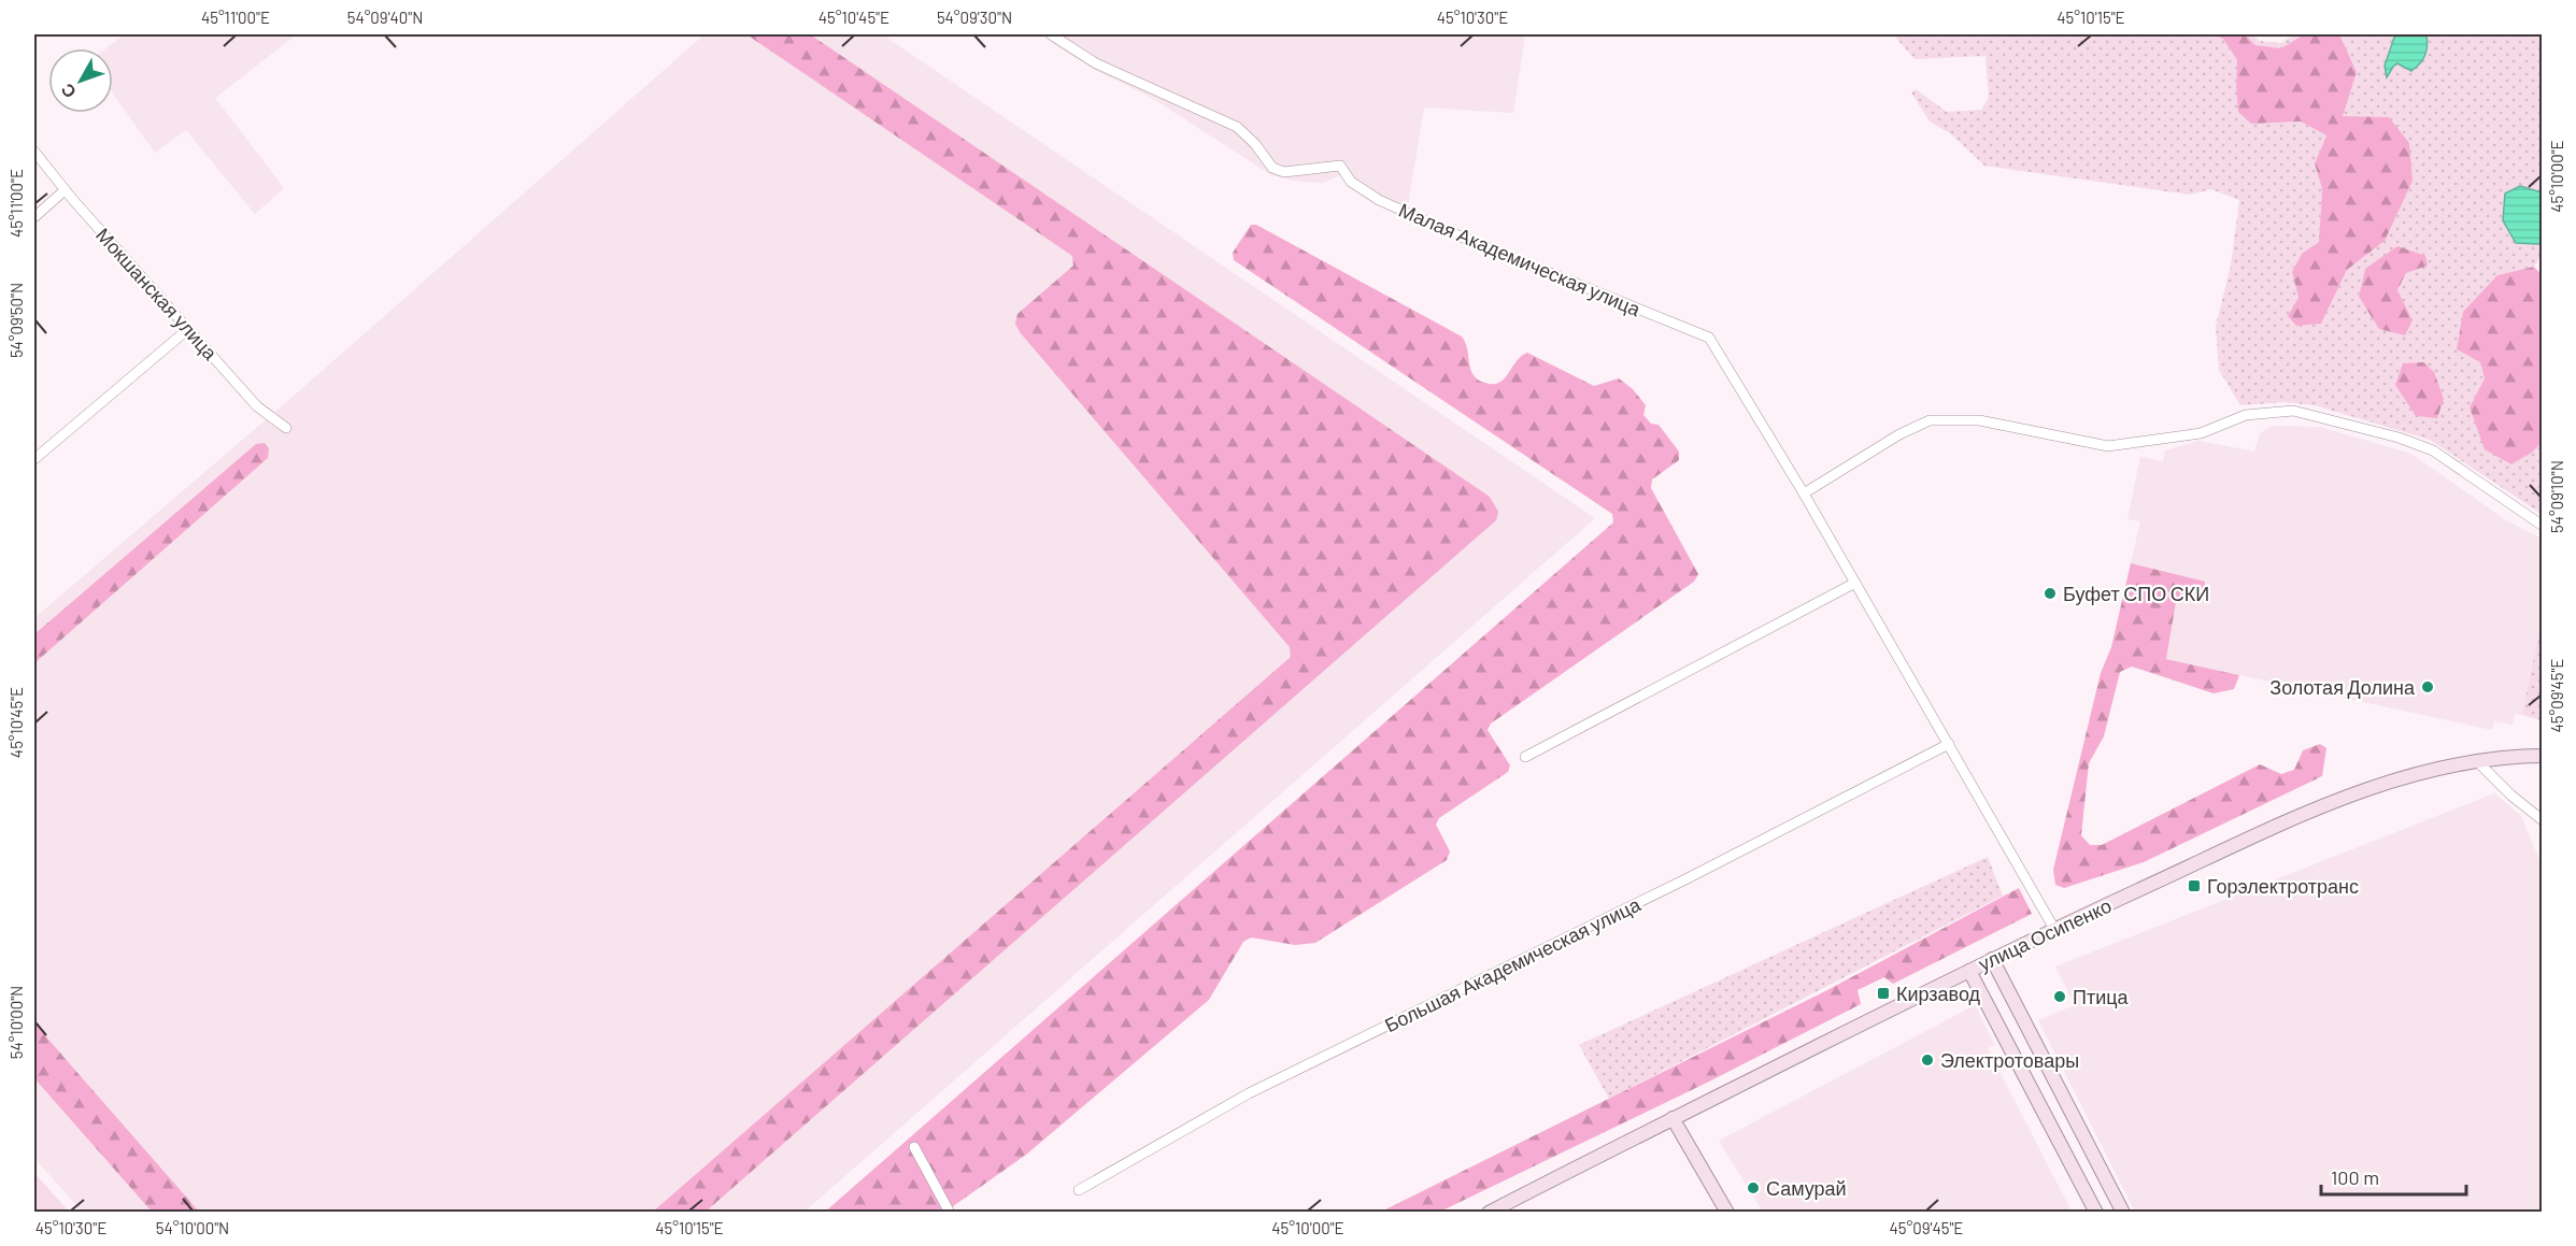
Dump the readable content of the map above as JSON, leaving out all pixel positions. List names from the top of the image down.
{
  "streets": {
    "main road": ["улица Осипенко"],
    "street": ["Малая Академическая улица", "Мокшанская улица", "Большая Академическая улица"]
  },
  "places": {
    "other": [
      "Буфет СПО СКИ",
      "Золотая Долина",
      "Птица",
      "Электротовары",
      "Самурай"
    ],
    "transit": ["Горэлектротранс", "Кирзавод"]
  },
  "scale_bar": "100 m",
  "north": "bottom left",
  "coordinates": [
    "45°11'00\"E",
    "54°09'40\"N",
    "45°10'45\"E",
    "54°09'30\"N",
    "45°10'30\"E",
    "45°10'15\"E",
    "45°10'00\"E",
    "54°09'50\"N",
    "54°09'10\"N",
    "45°09'45\"E",
    "54°10'00\"N"
  ]
}
